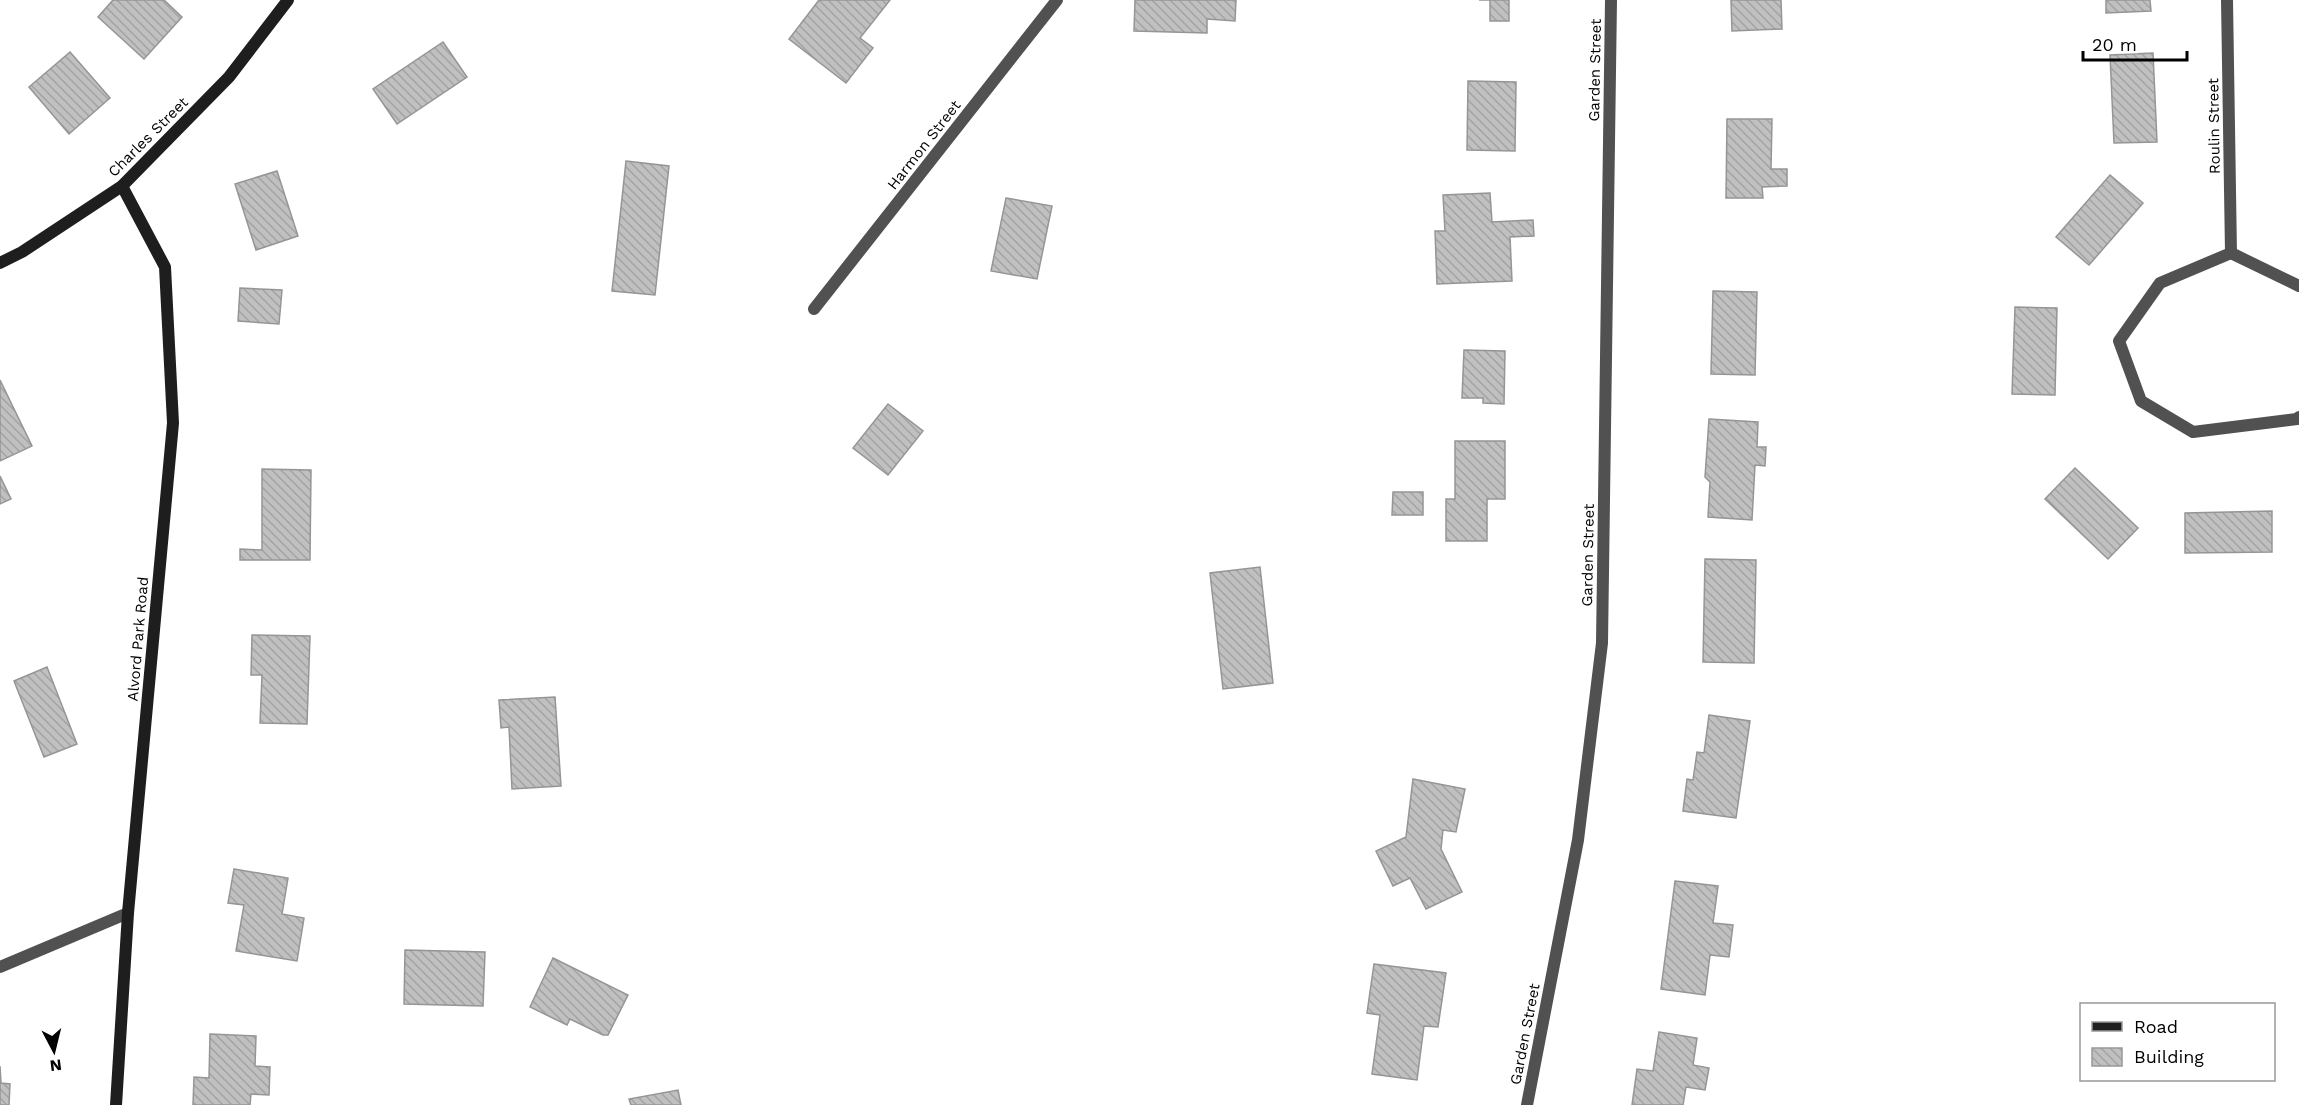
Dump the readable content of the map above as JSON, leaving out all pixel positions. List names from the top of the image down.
{
  "streets": {
    "street": [
      "Garden Street",
      "Roulin Street",
      "Charles Street",
      "Harmon Street",
      "Alvord Park Road"
    ]
  },
  "crossings": [
    ["Charles Street", "Alvord Park Road"]
  ],
  "legend": ["Road", "Building"],
  "scale_bar": "20 m",
  "north": "bottom"
}
